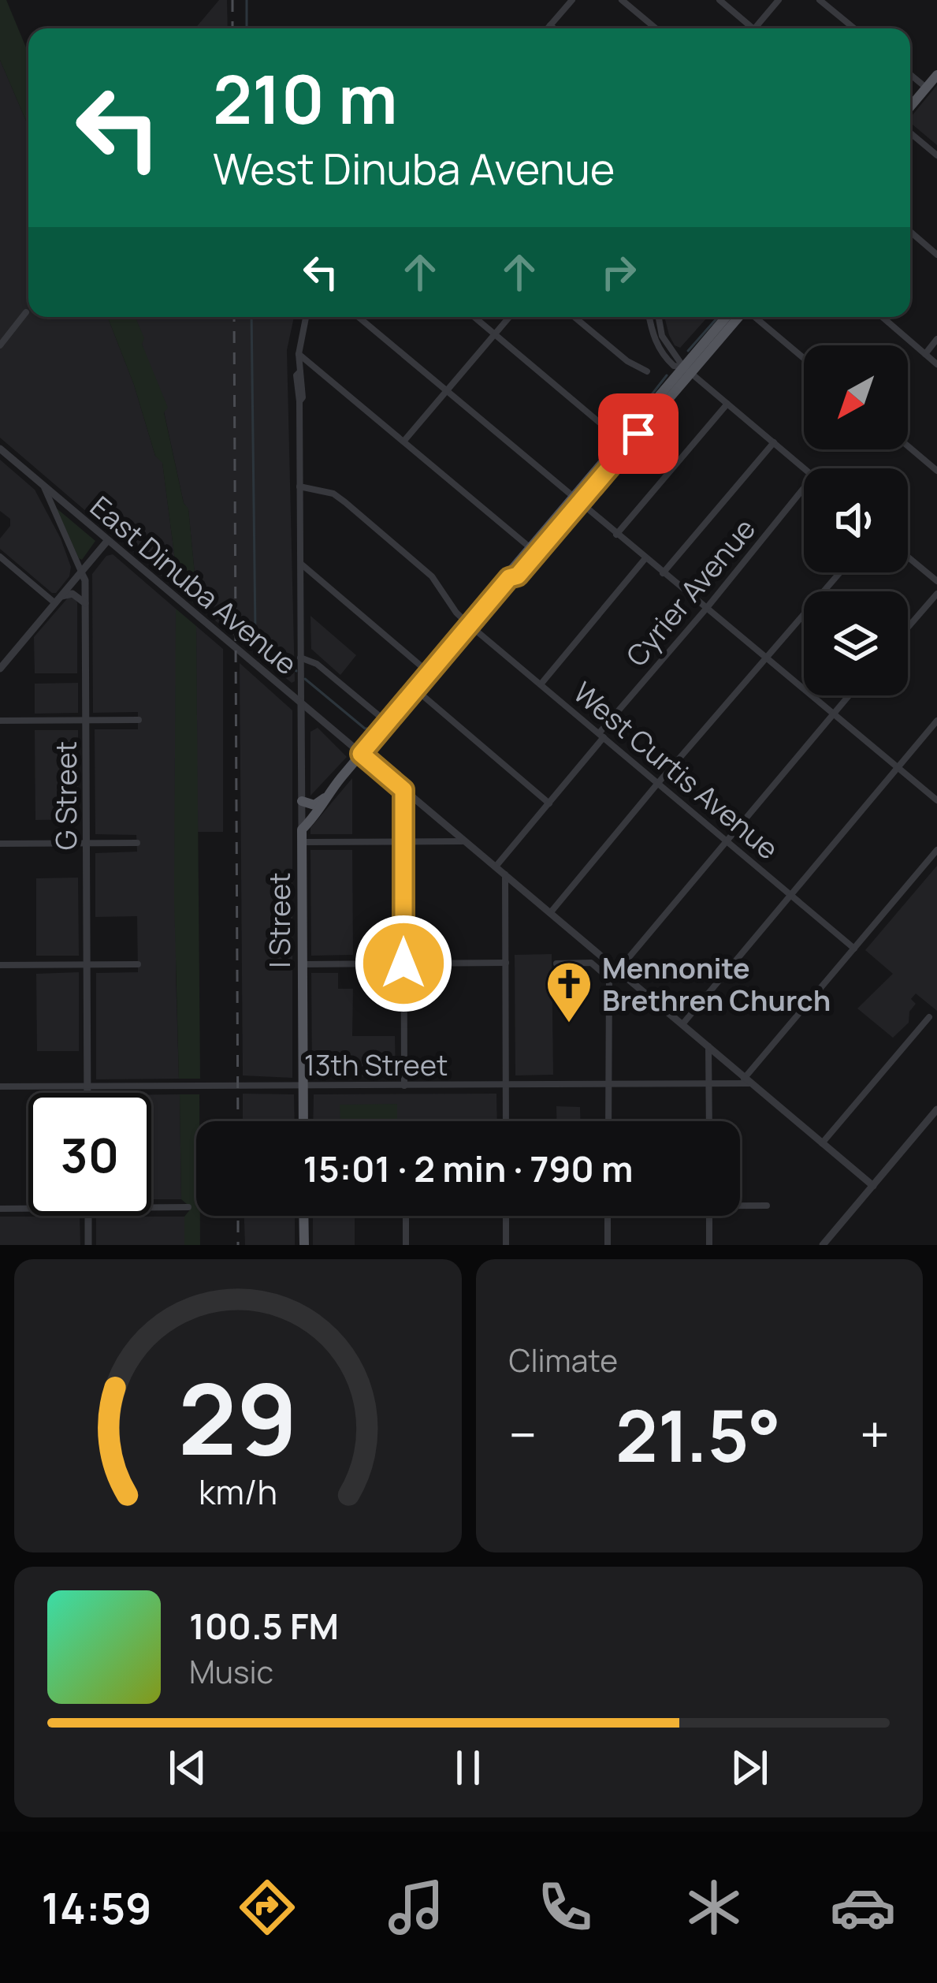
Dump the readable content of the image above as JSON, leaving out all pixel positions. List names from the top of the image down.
{
  "streets": {
    "main road": ["I Street"],
    "street": [
      "East Dinuba Avenue",
      "Cyrier Avenue",
      "West Curtis Avenue",
      "G Street",
      "13th Street"
    ]
  },
  "crossings": [
    ["East Dinuba Avenue", "Cyrier Avenue"],
    ["East Dinuba Avenue", "G Street"],
    ["East Dinuba Avenue", "I Street"],
    ["East Dinuba Avenue", "13th Street"],
    ["Cyrier Avenue", "West Curtis Avenue"],
    ["G Street", "13th Street"],
    ["I Street", "13th Street"]
  ],
  "places": {
    "church": ["Mennonite Brethren Church"]
  },
  "north": "bottom left",
  "page": {
    "turn": ["210 m", "West Dinuba Avenue"],
    "limit": "30",
    "trip": "15:01 · 2 min · 790 m",
    "tile": "Climate",
    "heat": ["−", "21.5°", "+"],
    "song": ["100.5 FM", "Music"],
    "tabs": "14:59",
    "gauge": ["29", "km/h"]
  }
}
